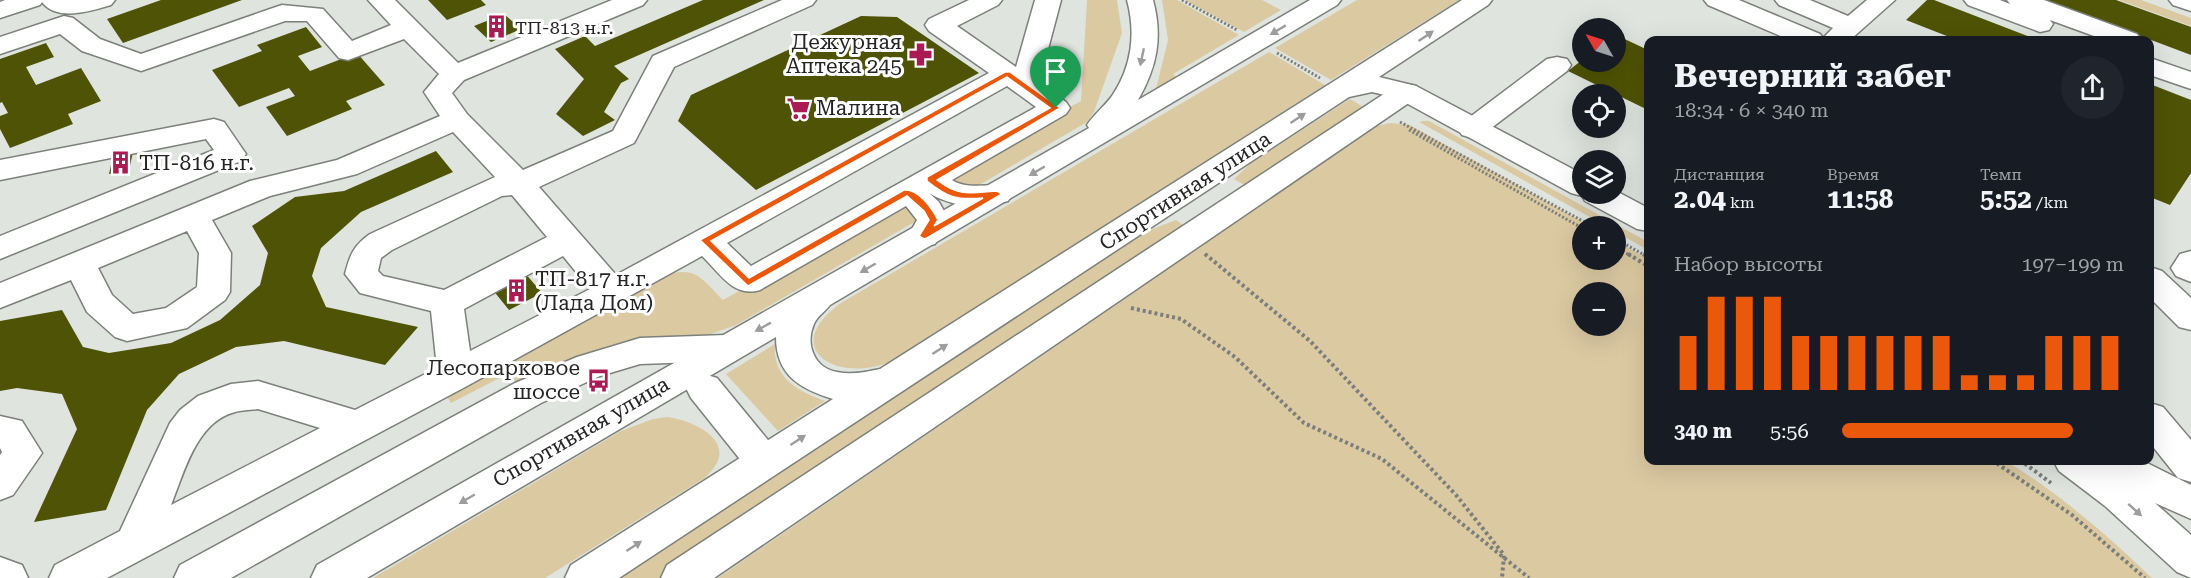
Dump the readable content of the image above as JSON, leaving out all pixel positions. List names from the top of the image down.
{
  "streets": {
    "main road": ["Спортивная улица"]
  },
  "places": {
    "building": ["ТП-813 н.г.", "ТП-816 н.г.", "ТП-817 н.г. (Лада Дом)"],
    "pharmacy": ["Дежурная Аптека 245"],
    "supermarket": ["Малина"],
    "bus stop": ["Лесопарковое шоссе"]
  },
  "north": "top left",
  "page": {
    "map_buttons": ["+", "−"],
    "heading": ["Вечерний забег", "18:34 · 6 × 340 m"],
    "stats": [
      ["Дистанция", "2.04 km"],
      ["Время", "11:58"],
      ["Темп", "5:52 /km"]
    ],
    "chart": ["Набор высоты", "197–199 m"],
    "list": [
      {
        "name": "340 m",
        "note": "5:56"
      }
    ]
  }
}
